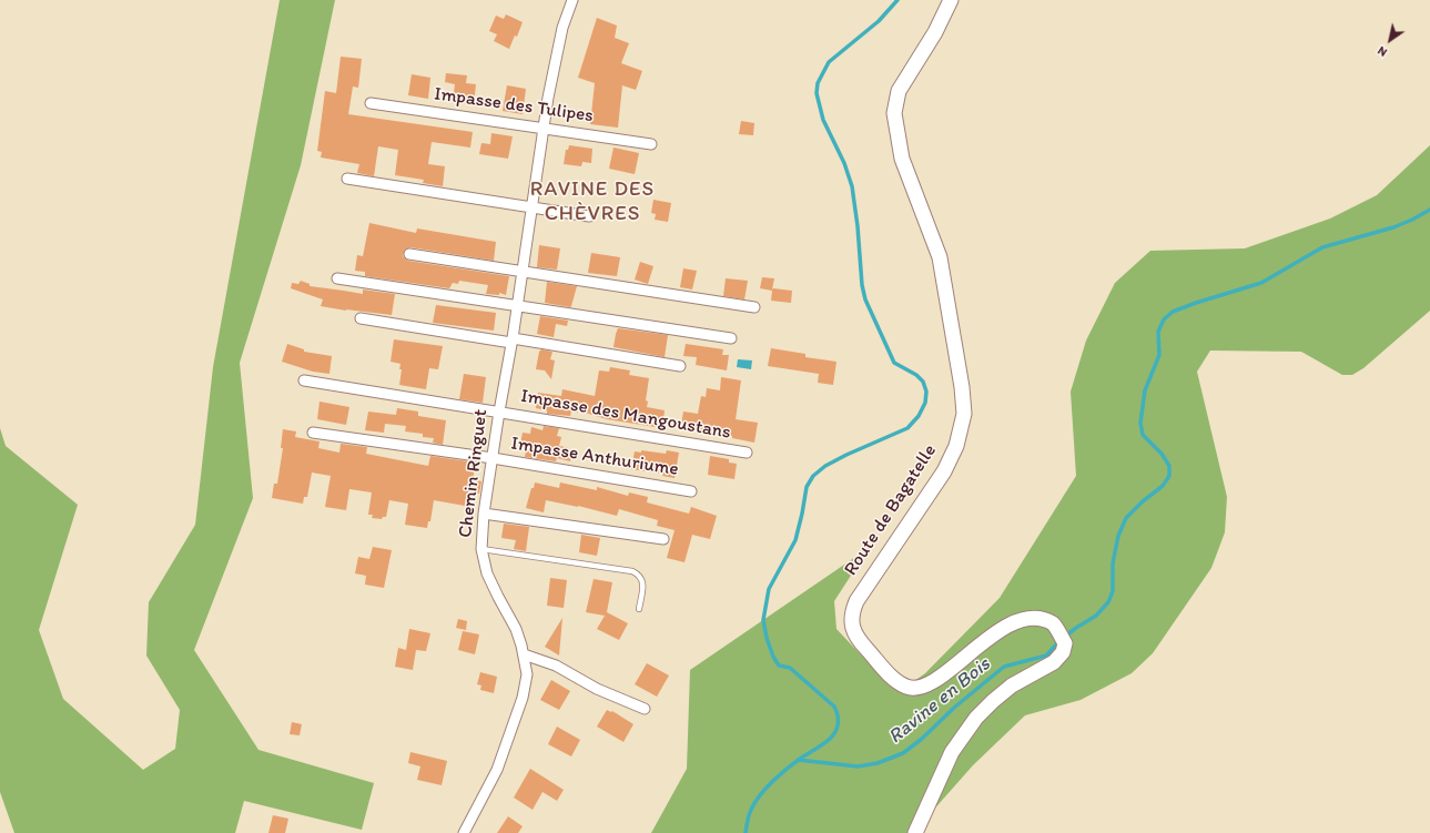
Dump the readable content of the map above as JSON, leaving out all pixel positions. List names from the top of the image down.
{
  "streets": {
    "main road": ["Route de Bagatelle"],
    "street": [
      "Impasse des Tulipes",
      "Impasse des Mangoustans",
      "Impasse Anthuriume",
      "Chemin Ringuet"
    ]
  },
  "crossings": [
    ["Impasse des Tulipes", "Chemin Ringuet"],
    ["Impasse des Mangoustans", "Chemin Ringuet"],
    ["Impasse Anthuriume", "Chemin Ringuet"]
  ],
  "districts": ["RAVINE DES CHÈVRES"],
  "water": ["Ravine en Bois"],
  "north": "bottom left"
}
